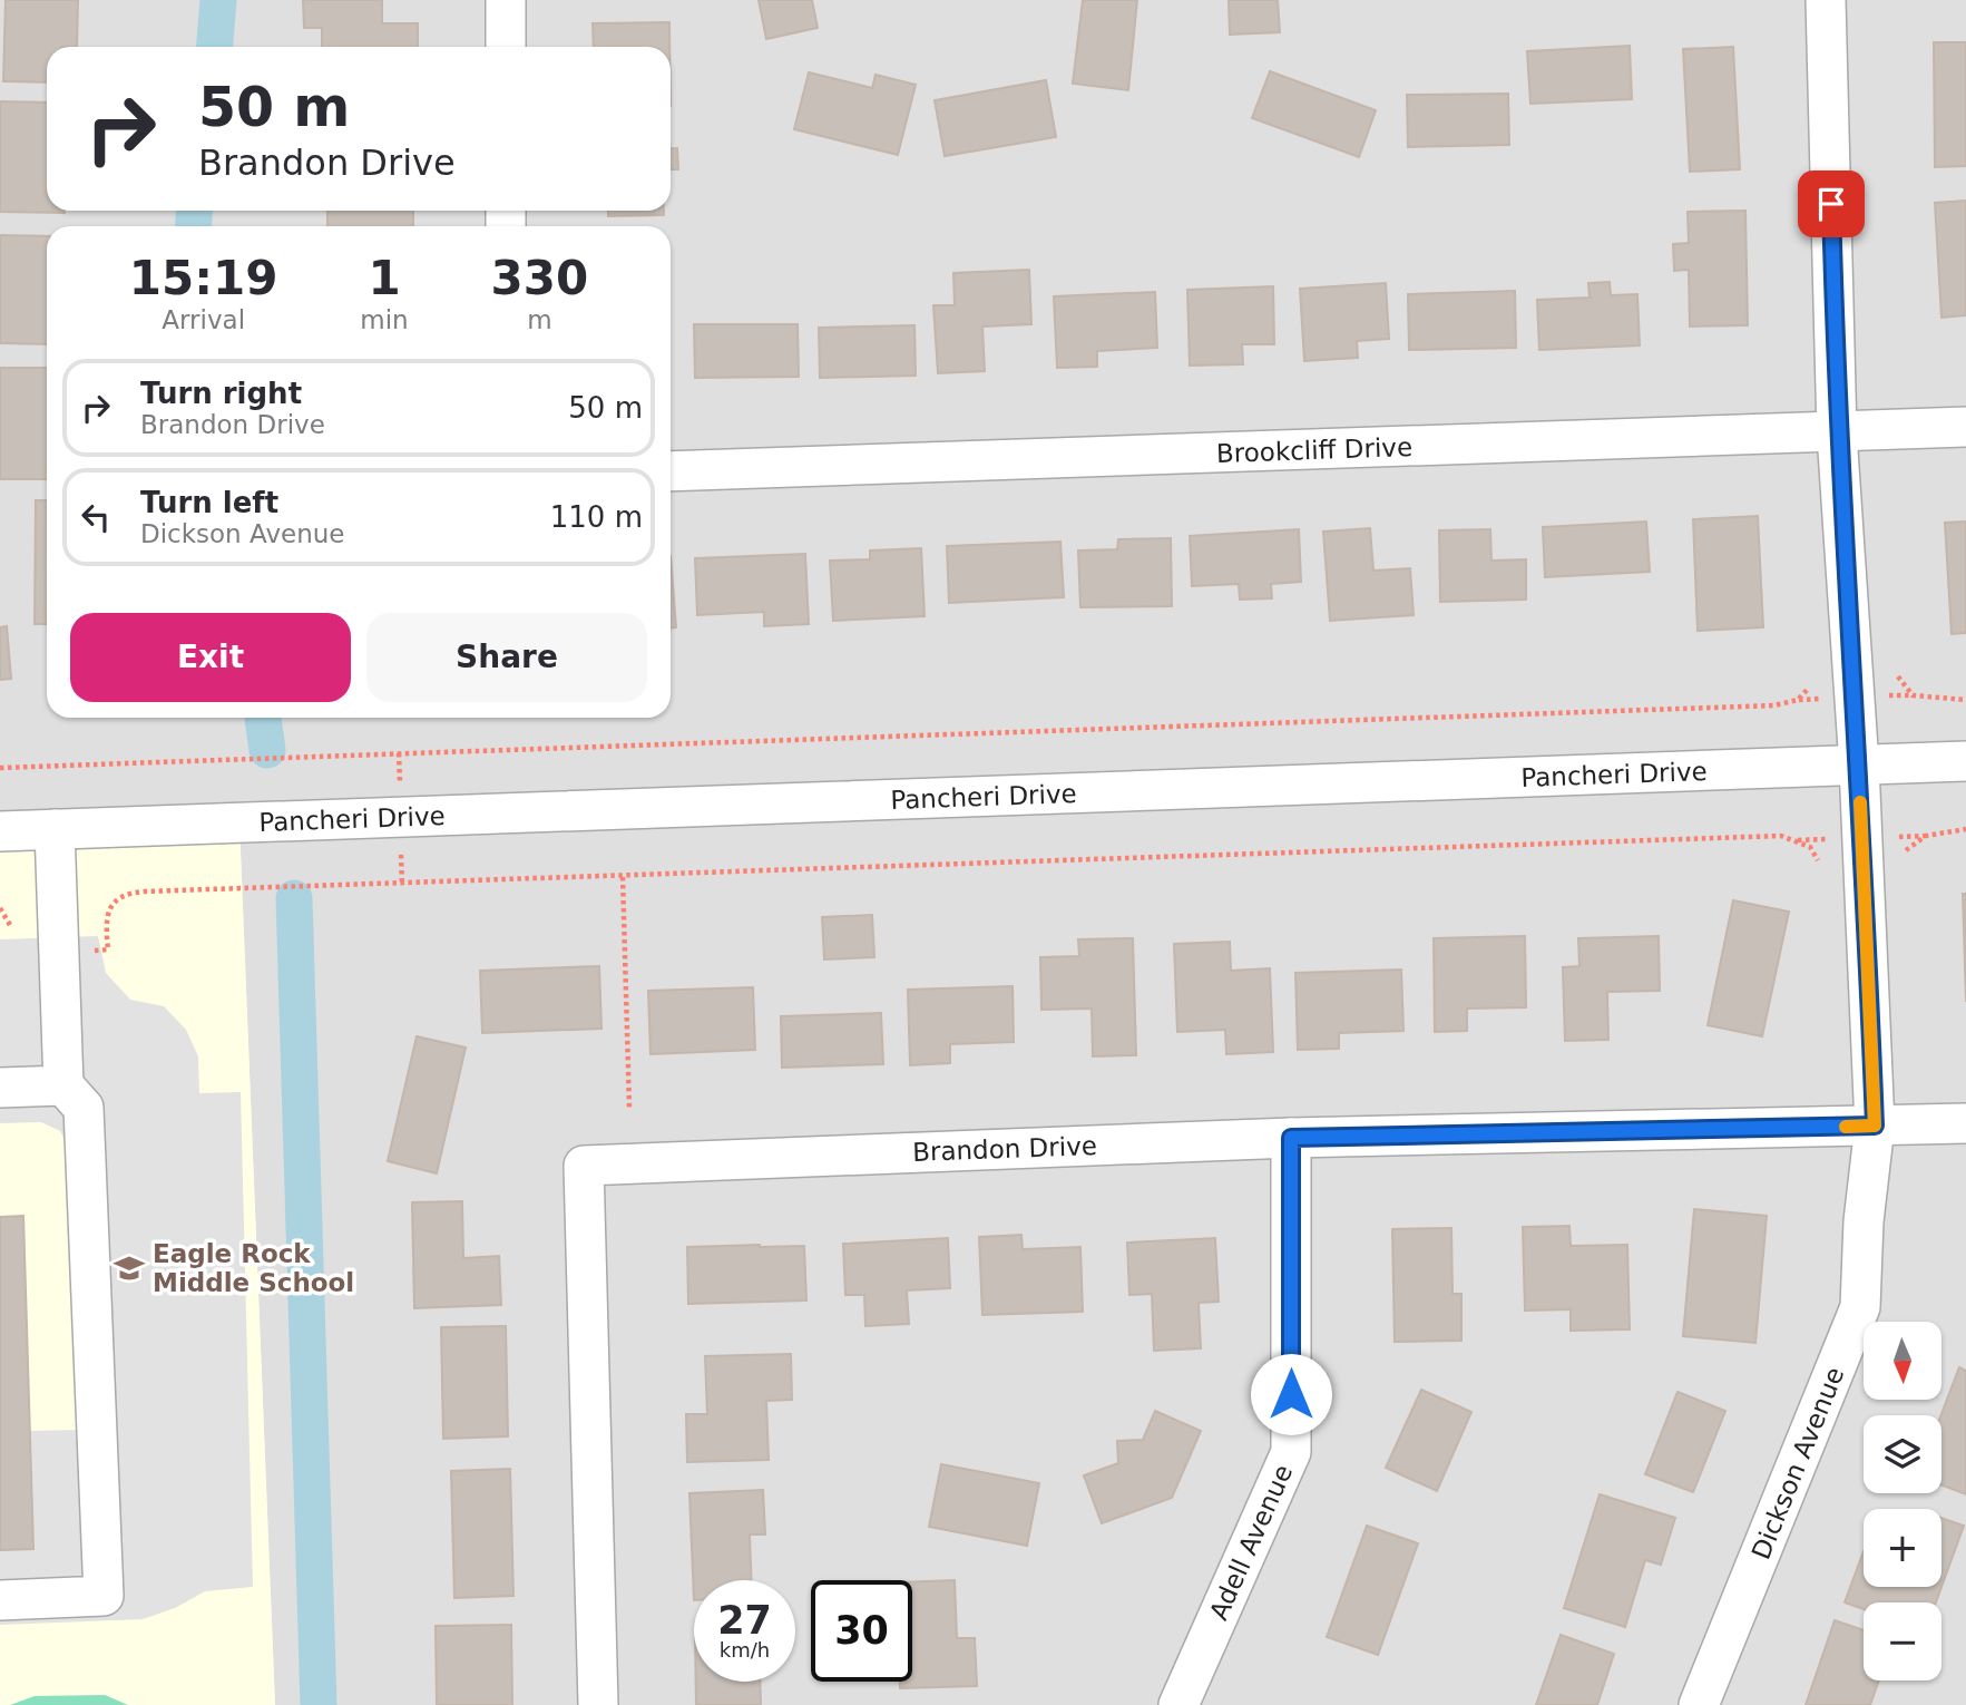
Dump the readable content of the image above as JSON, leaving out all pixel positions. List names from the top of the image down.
{
  "streets": {
    "street": [
      "Brookcliff Drive",
      "Pancheri Drive",
      "Brandon Drive",
      "Dickson Avenue",
      "Adell Avenue"
    ]
  },
  "crossings": [
    ["Brookcliff Drive", "Dickson Avenue"],
    ["Pancheri Drive", "Dickson Avenue"],
    ["Brandon Drive", "Dickson Avenue"],
    ["Brandon Drive", "Adell Avenue"]
  ],
  "places": {
    "school or university": ["Eagle Rock Middle School"]
  },
  "north": "bottom",
  "page": {
    "turn": ["50 m", "Brandon Drive"],
    "eta": [
      "15:19",
      "Arrival",
      "1",
      "min",
      "330",
      "m"
    ],
    "list": [
      {
        "name": "Turn right",
        "note": "Brandon Drive",
        "value": "50 m"
      },
      {
        "name": "Turn left",
        "note": "Dickson Avenue",
        "value": "110 m"
      }
    ],
    "buttons": ["Exit", "Share"],
    "map_buttons": ["+", "−"],
    "speed": "27 km/h",
    "limit": "30"
  }
}
